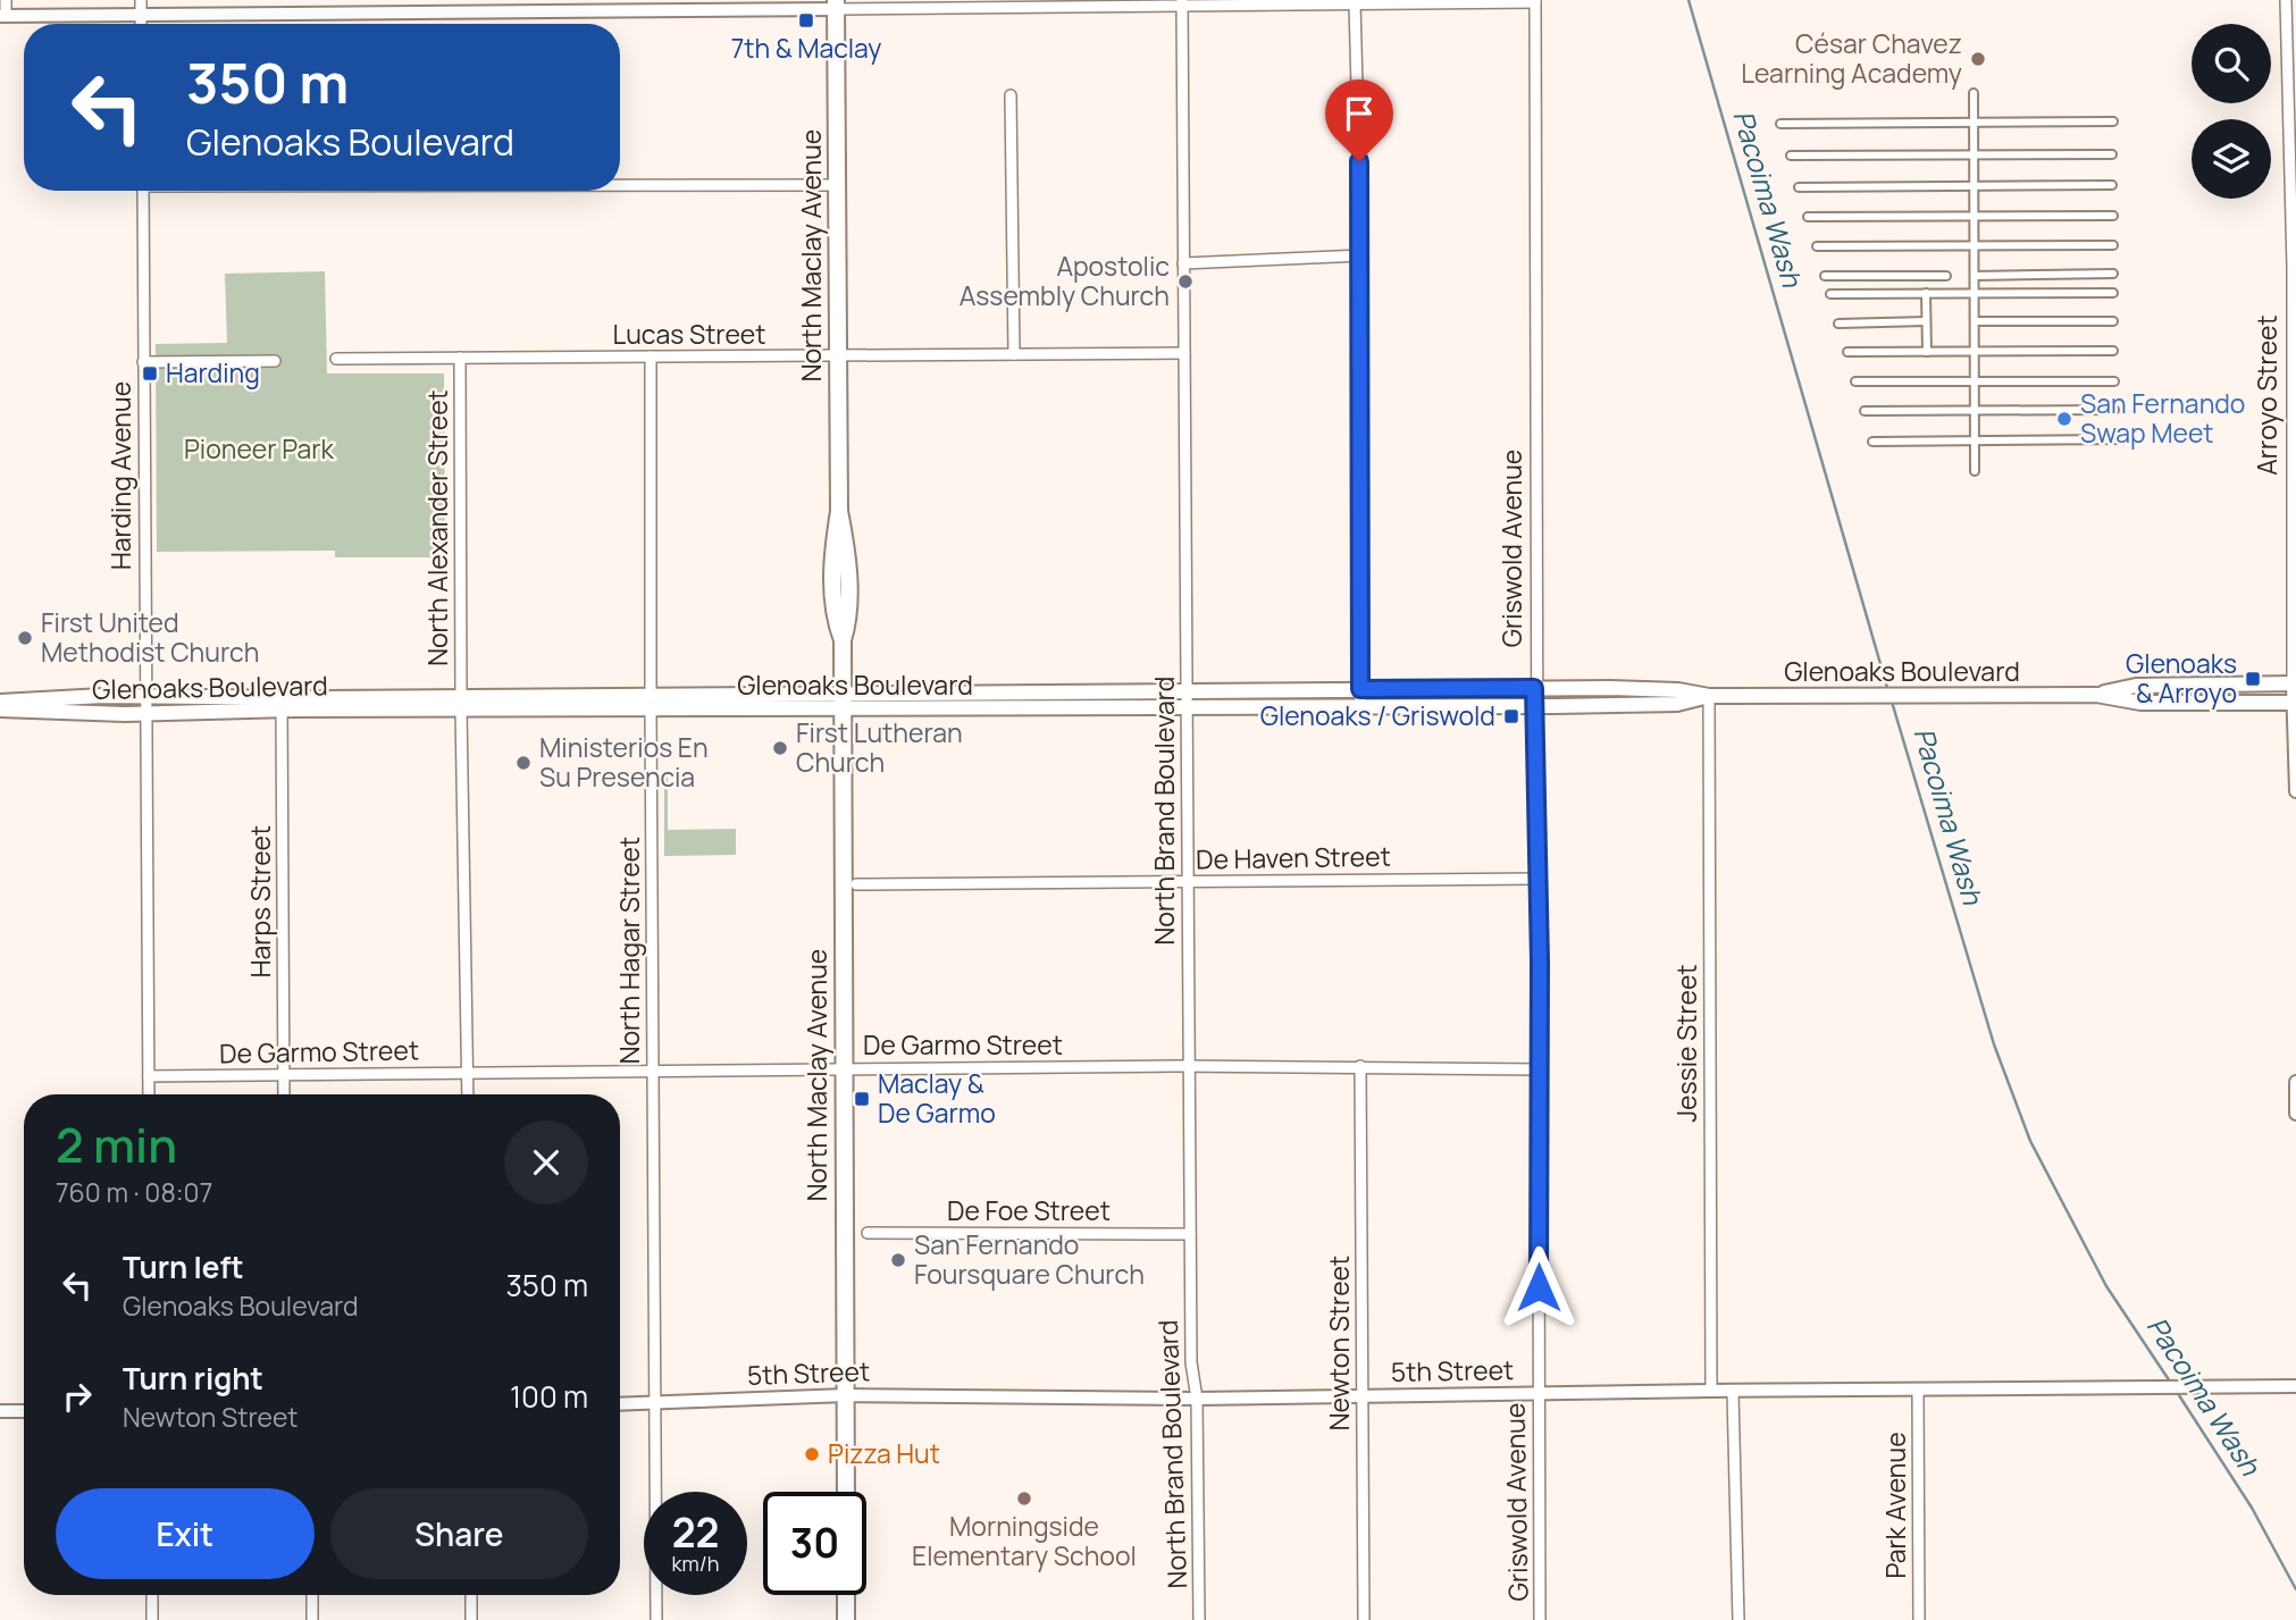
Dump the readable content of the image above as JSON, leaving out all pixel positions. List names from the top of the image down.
{
  "streets": {
    "main road": ["North Maclay Avenue", "Glenoaks Boulevard"],
    "street": [
      "Lucas Street",
      "Arroyo Street",
      "Harding Avenue",
      "North Alexander Street",
      "Griswold Avenue",
      "North Brand Boulevard",
      "De Haven Street",
      "Harps Street",
      "North Hagar Street",
      "Jessie Street",
      "De Garmo Street",
      "De Foe Street",
      "Newton Street",
      "5th Street",
      "Park Avenue"
    ]
  },
  "crossings": [
    ["North Maclay Avenue", "Lucas Street"],
    ["North Maclay Avenue", "Glenoaks Boulevard"],
    ["North Maclay Avenue", "De Garmo Street"],
    ["North Maclay Avenue", "5th Street"],
    ["Lucas Street", "North Alexander Street"],
    ["Lucas Street", "North Brand Boulevard"],
    ["Lucas Street", "North Hagar Street"],
    ["Arroyo Street", "Glenoaks Boulevard"],
    ["Harding Avenue", "Glenoaks Boulevard"],
    ["Harding Avenue", "De Garmo Street"],
    ["North Alexander Street", "Glenoaks Boulevard"],
    ["North Alexander Street", "De Garmo Street"],
    ["Griswold Avenue", "Glenoaks Boulevard"],
    ["Griswold Avenue", "De Haven Street"],
    ["Griswold Avenue", "De Garmo Street"],
    ["Griswold Avenue", "5th Street"],
    ["Glenoaks Boulevard", "North Brand Boulevard"],
    ["Glenoaks Boulevard", "Harps Street"],
    ["Glenoaks Boulevard", "North Hagar Street"],
    ["Glenoaks Boulevard", "Jessie Street"],
    ["North Brand Boulevard", "De Haven Street"],
    ["North Brand Boulevard", "De Garmo Street"],
    ["North Brand Boulevard", "De Foe Street"],
    ["North Brand Boulevard", "5th Street"],
    ["Harps Street", "De Garmo Street"],
    ["North Hagar Street", "De Garmo Street"],
    ["North Hagar Street", "5th Street"],
    ["Jessie Street", "5th Street"],
    ["De Garmo Street", "Newton Street"],
    ["Newton Street", "5th Street"],
    ["5th Street", "Park Avenue"]
  ],
  "water": ["Pacoima Wash"],
  "parks": ["Pioneer Park"],
  "places": {
    "transit": [
      "7th & Maclay",
      "Harding",
      "Glenoaks & Arroyo",
      "Glenoaks / Griswold",
      "Maclay & De Garmo"
    ],
    "other": [
      "César Chavez Learning Academy",
      "Apostolic Assembly Church",
      "San Fernando Swap Meet",
      "First United Methodist Church",
      "First Lutheran Church",
      "Ministerios En Su Presencia",
      "San Fernando Foursquare Church",
      "Pizza Hut",
      "Morningside Elementary School"
    ]
  },
  "page": {
    "turn": ["350 m", "Glenoaks Boulevard"],
    "heading": ["2 min", "760 m · 08:07"],
    "list": [
      {
        "name": "Turn left",
        "note": "Glenoaks Boulevard",
        "value": "350 m"
      },
      {
        "name": "Turn right",
        "note": "Newton Street",
        "value": "100 m"
      }
    ],
    "buttons": ["Exit", "Share"],
    "speed": "22 km/h",
    "limit": "30"
  }
}
